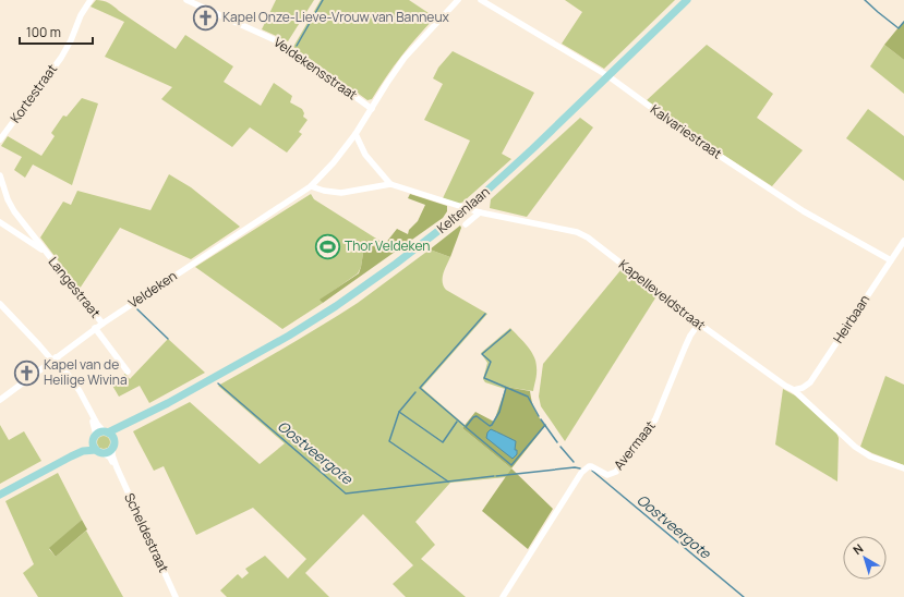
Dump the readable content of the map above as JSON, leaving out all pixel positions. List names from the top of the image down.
{
  "streets": {
    "main road": ["Keltenlaan"],
    "street": [
      "Veldekensstraat",
      "Kortestraat",
      "Kalvariestraat",
      "Langestraat",
      "Veldeken",
      "Kapelleveldstraat",
      "Heirbaan",
      "Avermaat",
      "Scheldestraat"
    ]
  },
  "crossings": [
    ["Veldekensstraat", "Veldeken"],
    ["Kalvariestraat", "Keltenlaan"],
    ["Kalvariestraat", "Heirbaan"],
    ["Keltenlaan", "Kapelleveldstraat"],
    ["Keltenlaan", "Scheldestraat"],
    ["Langestraat", "Veldeken"],
    ["Kapelleveldstraat", "Heirbaan"],
    ["Kapelleveldstraat", "Avermaat"]
  ],
  "water": ["Oostveergote"],
  "places": {
    "church": ["Kapel Onze-Lieve-Vrouw van Banneux", "Kapel van de Heilige Wivina"],
    "sports": ["Thor Veldeken"]
  },
  "scale_bar": "100 m",
  "north": "top left"
}
